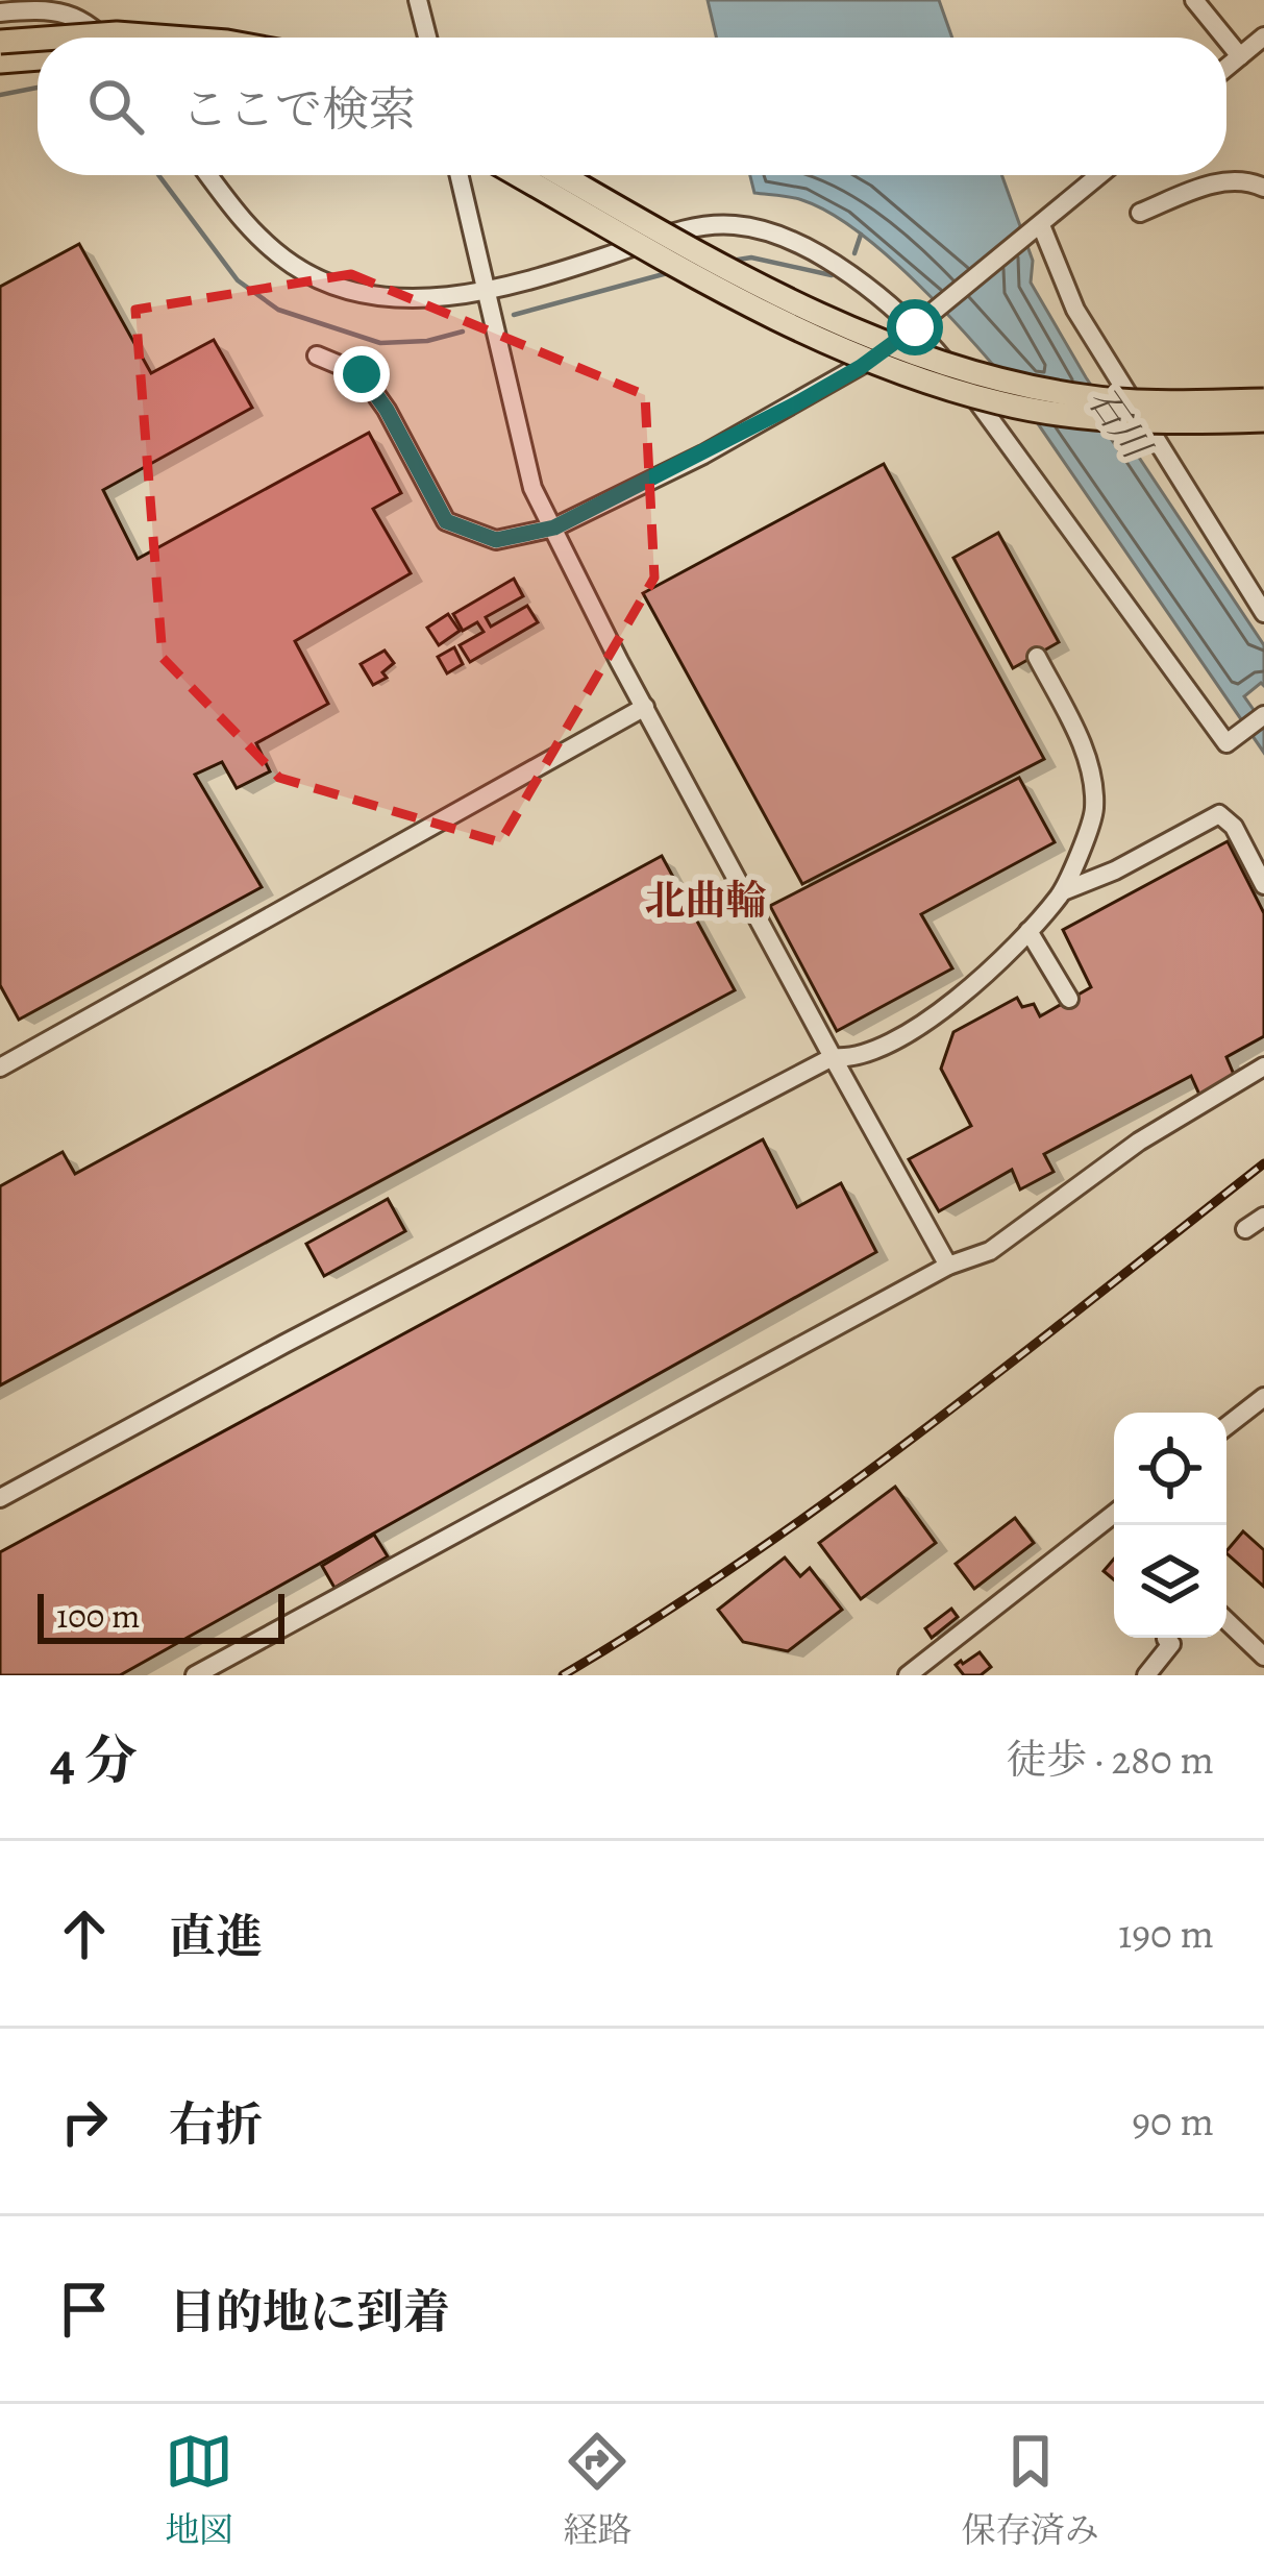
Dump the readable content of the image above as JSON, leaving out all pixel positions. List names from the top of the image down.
{
  "districts": ["北曲輪"],
  "water": ["石川"],
  "scale_bar": "100 m",
  "page": {
    "search": "ここで検索",
    "scale": "100 m",
    "heading": ["4 分", "徒歩 · 280 m"],
    "list": [
      ["直進", "190 m"],
      ["右折", "90 m"],
      "目的地に到着"
    ],
    "nav": ["地図", "経路", "保存済み"]
  }
}
